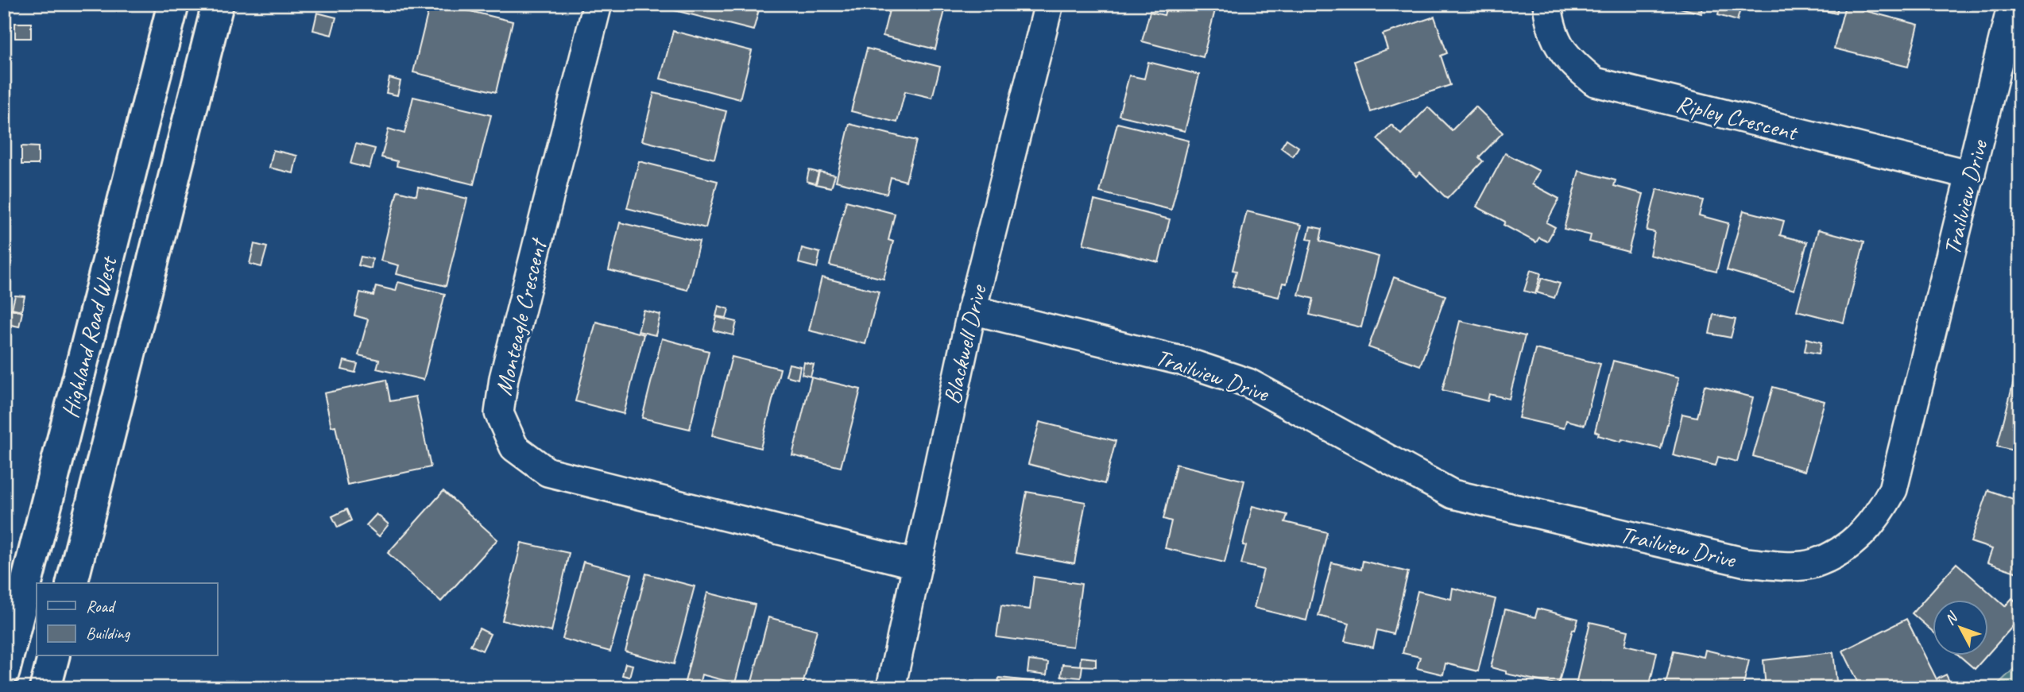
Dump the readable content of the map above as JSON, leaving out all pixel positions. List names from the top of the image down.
{
  "streets": {
    "main road": ["Highland Road West"],
    "street": [
      "Ripley Crescent",
      "Trailview Drive",
      "Monteagle Crescent",
      "Blackwell Drive"
    ]
  },
  "crossings": [
    ["Ripley Crescent", "Trailview Drive"],
    ["Trailview Drive", "Blackwell Drive"],
    ["Monteagle Crescent", "Blackwell Drive"]
  ],
  "legend": ["Road", "Building"],
  "north": "top left"
}
